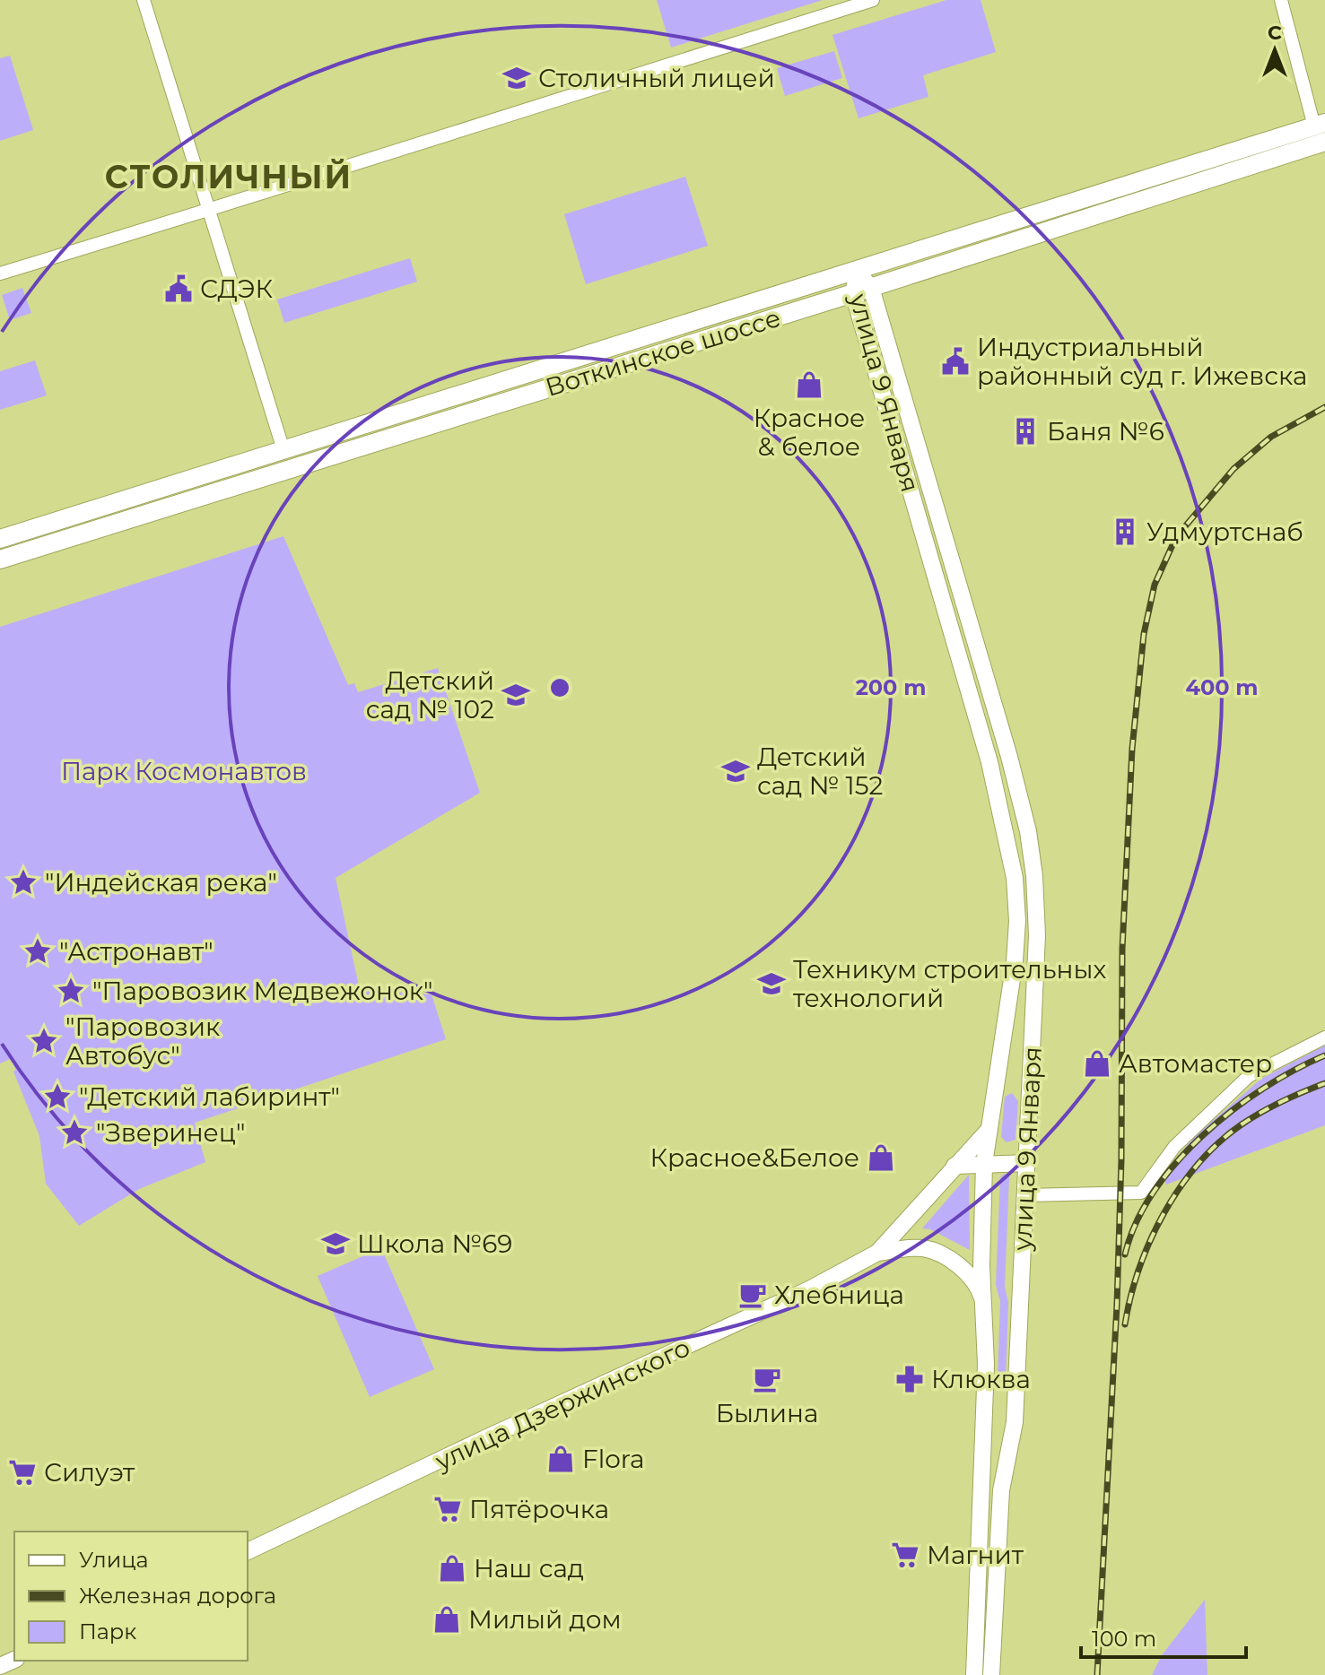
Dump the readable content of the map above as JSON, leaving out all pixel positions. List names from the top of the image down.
{
  "streets": {
    "main road": ["Воткинское шоссе", "улица 9 Января", "улица Дзержинского"]
  },
  "crossings": [
    ["Воткинское шоссе", "улица 9 Января"],
    ["улица 9 Января", "улица Дзержинского"]
  ],
  "districts": ["СТОЛИЧНЫЙ"],
  "parks": ["Парк Космонавтов"],
  "places": {
    "school or university": [
      "Столичный лицей",
      "Детский сад № 102",
      "Детский сад № 152",
      "Техникум строительных технологий",
      "Школа №69"
    ],
    "public building": ["СДЭК", "Индустриальный районный суд г. Ижевска"],
    "shop": [
      "Красное & белое",
      "Автомастер",
      "Красное&Белое",
      "Flora",
      "Наш сад",
      "Милый дом"
    ],
    "building": ["Баня №6", "Удмуртснаб"],
    "place": [
      "\"Индейская река\"",
      "\"Астронавт\"",
      "\"Паровозик Медвежонок\"",
      "\"Паровозик Автобус\"",
      "\"Детский лабиринт\"",
      "\"Зверинец\""
    ],
    "cafe": ["Хлебница", "Былина"],
    "pharmacy": ["Клюква"],
    "supermarket": ["Силуэт", "Пятёрочка", "Магнит"]
  },
  "legend": ["Улица", "Железная дорога", "Парк"],
  "scale_bar": "100 m",
  "north": "top",
  "rings": ["200 m", "400 m"]
}
